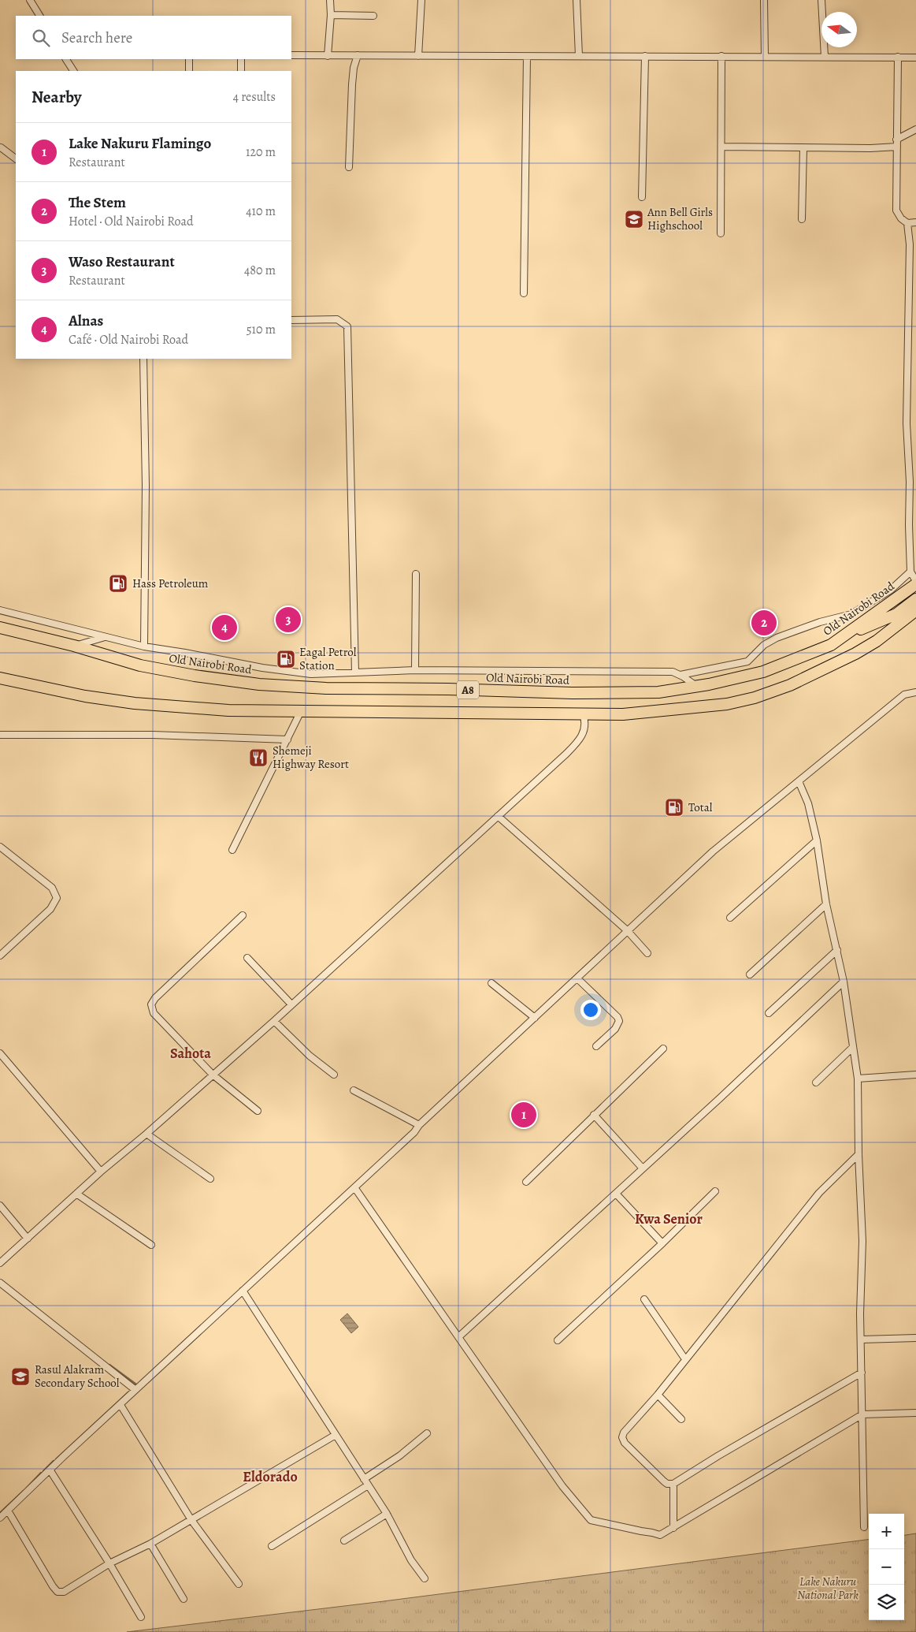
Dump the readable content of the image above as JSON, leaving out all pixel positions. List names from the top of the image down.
{
  "streets": {
    "highway": ["Old Nairobi Road", "A8"]
  },
  "districts": ["Sahota", "Kwa Senior", "Eldorado"],
  "parks": ["Lake Nakuru National Park"],
  "places": {
    "school or university": ["Ann Bell Girls Highschool", "Rasul Alakram Secondary School"],
    "fuel station": ["Hass Petroleum", "Eagal Petrol Station", "Total"],
    "restaurant": ["Shemeji Highway Resort"]
  },
  "north": "left",
  "page": {
    "search": "Search here",
    "heading": ["Nearby", "4 results"],
    "list": [
      {
        "mark": "1",
        "name": "Lake Nakuru Flamingo",
        "note": "Restaurant",
        "value": "120 m"
      },
      {
        "mark": "2",
        "name": "The Stem",
        "note": "Hotel · Old Nairobi Road",
        "value": "410 m"
      },
      {
        "mark": "3",
        "name": "Waso Restaurant",
        "note": "Restaurant",
        "value": "480 m"
      },
      {
        "mark": "4",
        "name": "Alnas",
        "note": "Café · Old Nairobi Road",
        "value": "510 m"
      }
    ],
    "pins": [
      "3",
      "2",
      "4",
      "1"
    ],
    "map_buttons": ["+", "−"]
  }
}
